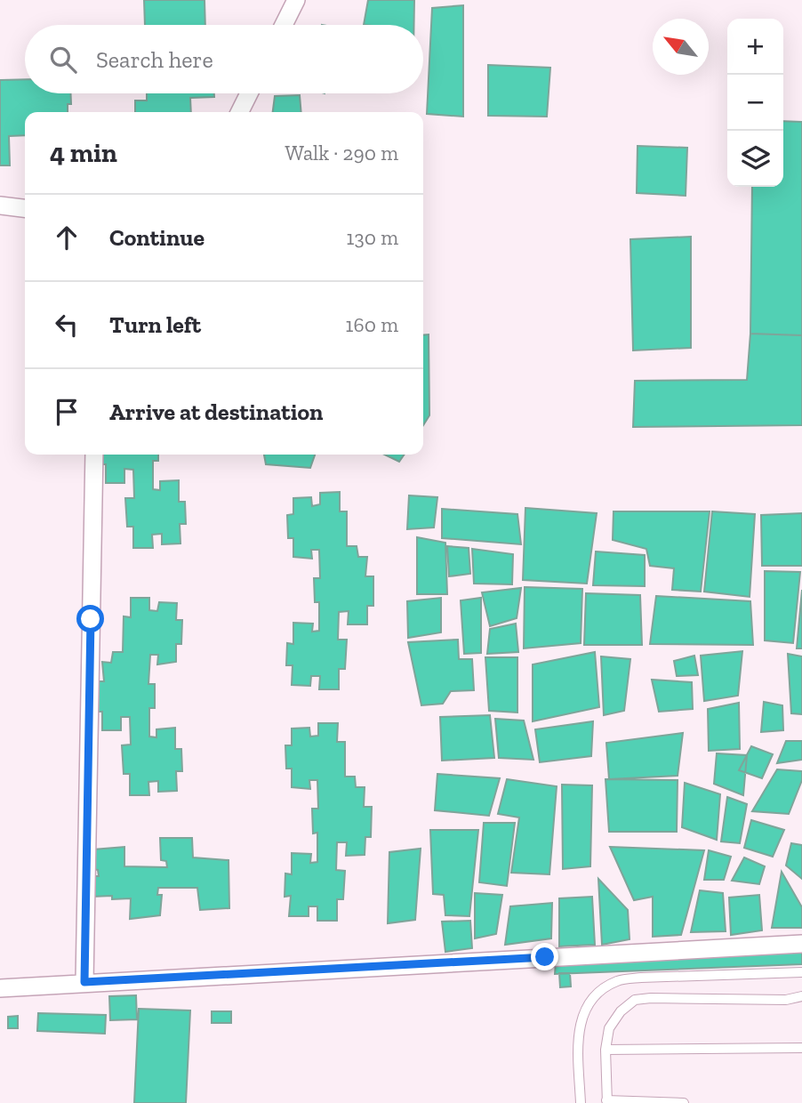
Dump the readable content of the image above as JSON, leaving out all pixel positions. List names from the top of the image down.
{
  "north": "top left",
  "page": {
    "map_buttons": ["+", "−"],
    "search": "Search here",
    "heading": ["4 min", "Walk · 290 m"],
    "list": [
      ["Continue", "130 m"],
      ["Turn left", "160 m"],
      "Arrive at destination"
    ]
  }
}
